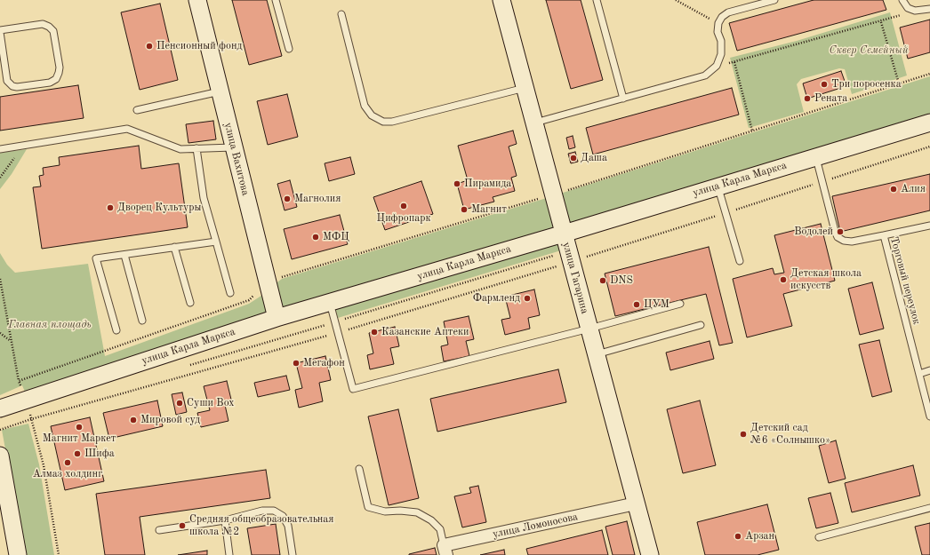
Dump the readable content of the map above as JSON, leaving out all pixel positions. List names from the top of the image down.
{
  "streets": {
    "street": [
      "улица Вахитова",
      "улица Карла Маркса",
      "улица Гагарина",
      "улица Ломоносова"
    ],
    "lane": ["Торговый переулок"]
  },
  "crossings": [
    ["улица Вахитова", "улица Карла Маркса"],
    ["улица Карла Маркса", "улица Гагарина"],
    ["улица Карла Маркса", "Торговый переулок"],
    ["улица Гагарина", "улица Ломоносова"]
  ],
  "parks": ["Сквер Семейный", "Главная площадь"],
  "places": [
    "Пенсионный фонд",
    "Три поросенка",
    "Рената",
    "Даша",
    "Пирамида",
    "Алия",
    "Магнолия",
    "Цифропарк",
    "Дворец Культуры",
    "Магнит",
    "Водолей",
    "МФЦ",
    "Детская школа искусств",
    "DNS",
    "Фармленд",
    "ЦУМ",
    "Казанские Аптеки",
    "Мегафон",
    "Суши Box",
    "Мировой суд",
    "Магнит Маркет",
    "Детский сад №6 «Солнышко»",
    "Шифа",
    "Алмаз холдинг",
    "Средняя общеобразовательная школа №2",
    "Арзан"
  ]
}
